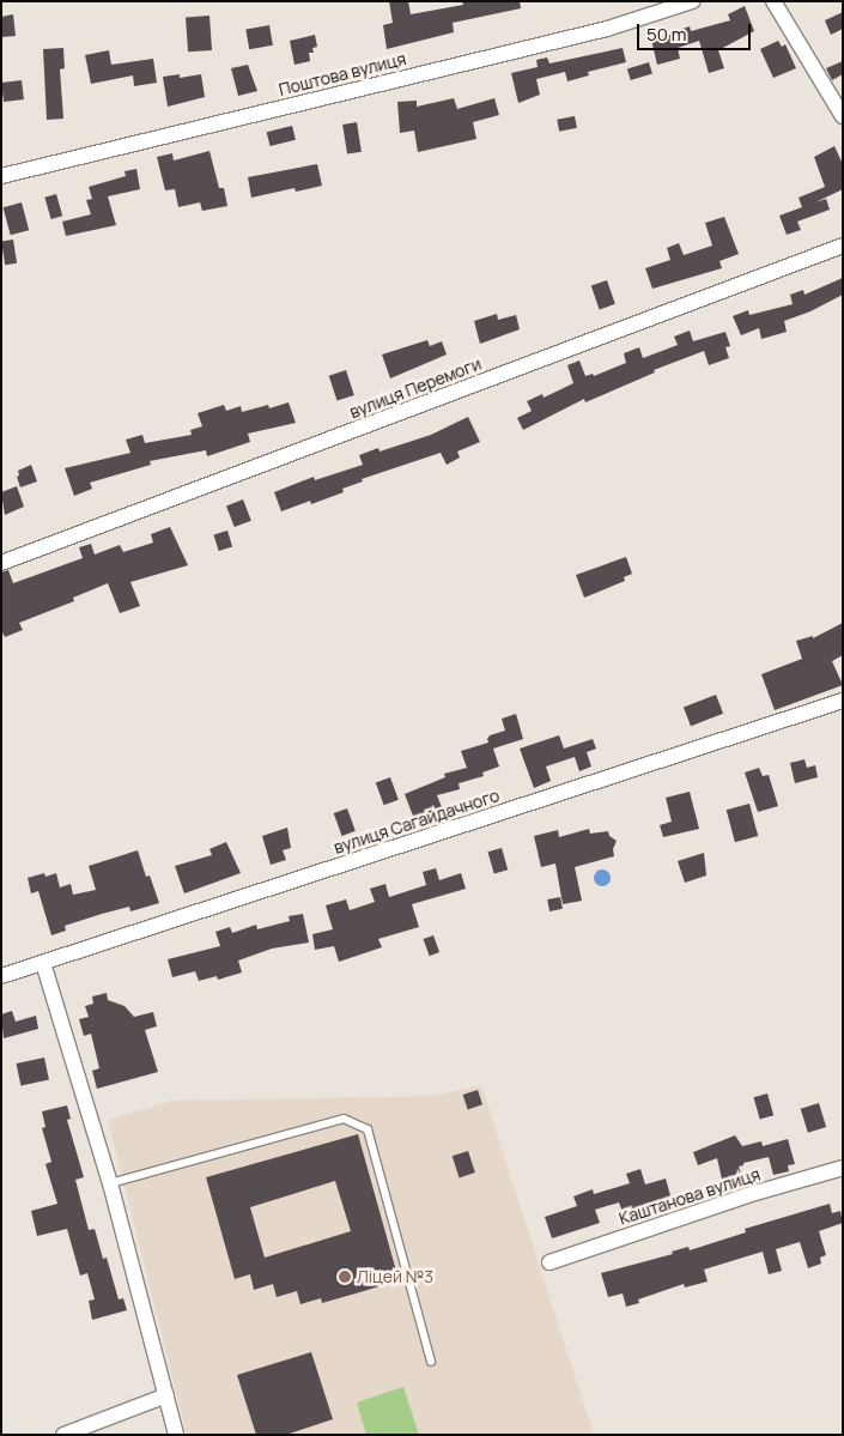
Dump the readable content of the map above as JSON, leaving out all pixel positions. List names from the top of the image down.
{
  "streets": {
    "street": [
      "Поштова вулиця",
      "вулиця Перемоги",
      "вулиця Сагайдачного",
      "Каштанова вулиця"
    ]
  },
  "places": ["Ліцей №3"],
  "scale_bar": "50 m"
}
